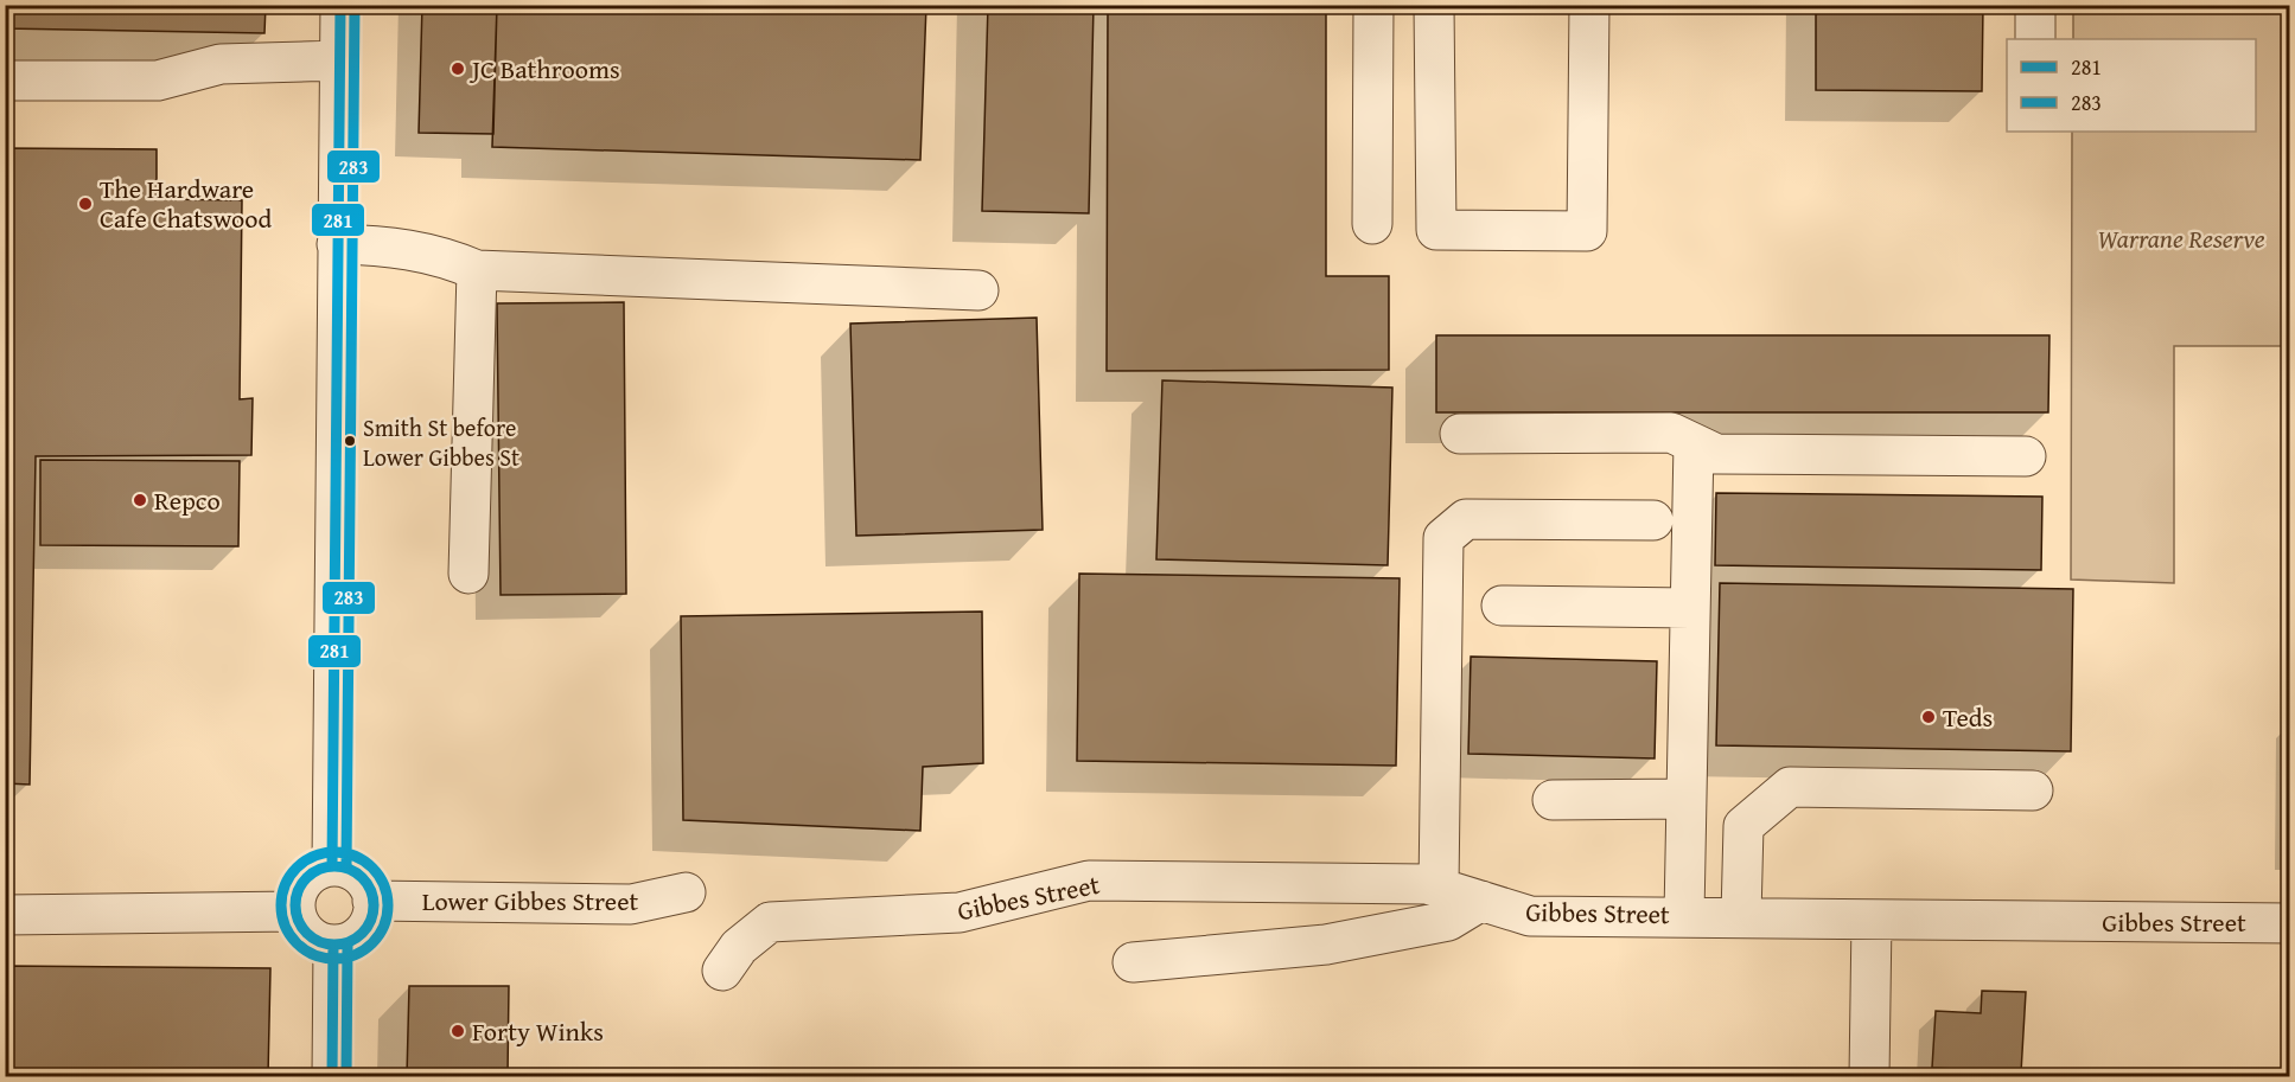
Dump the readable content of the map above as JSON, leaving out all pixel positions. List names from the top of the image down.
{
  "streets": {
    "street": ["Gibbes Street", "Lower Gibbes Street"]
  },
  "parks": ["Warrane Reserve"],
  "places": [
    "JC Bathrooms",
    "The Hardware Cafe Chatswood",
    "Smith St before Lower Gibbes St",
    "Repco",
    "Teds",
    "Forty Winks"
  ],
  "lines": ["transit line 281", "transit line 283"],
  "legend": ["281", "283"]
}
